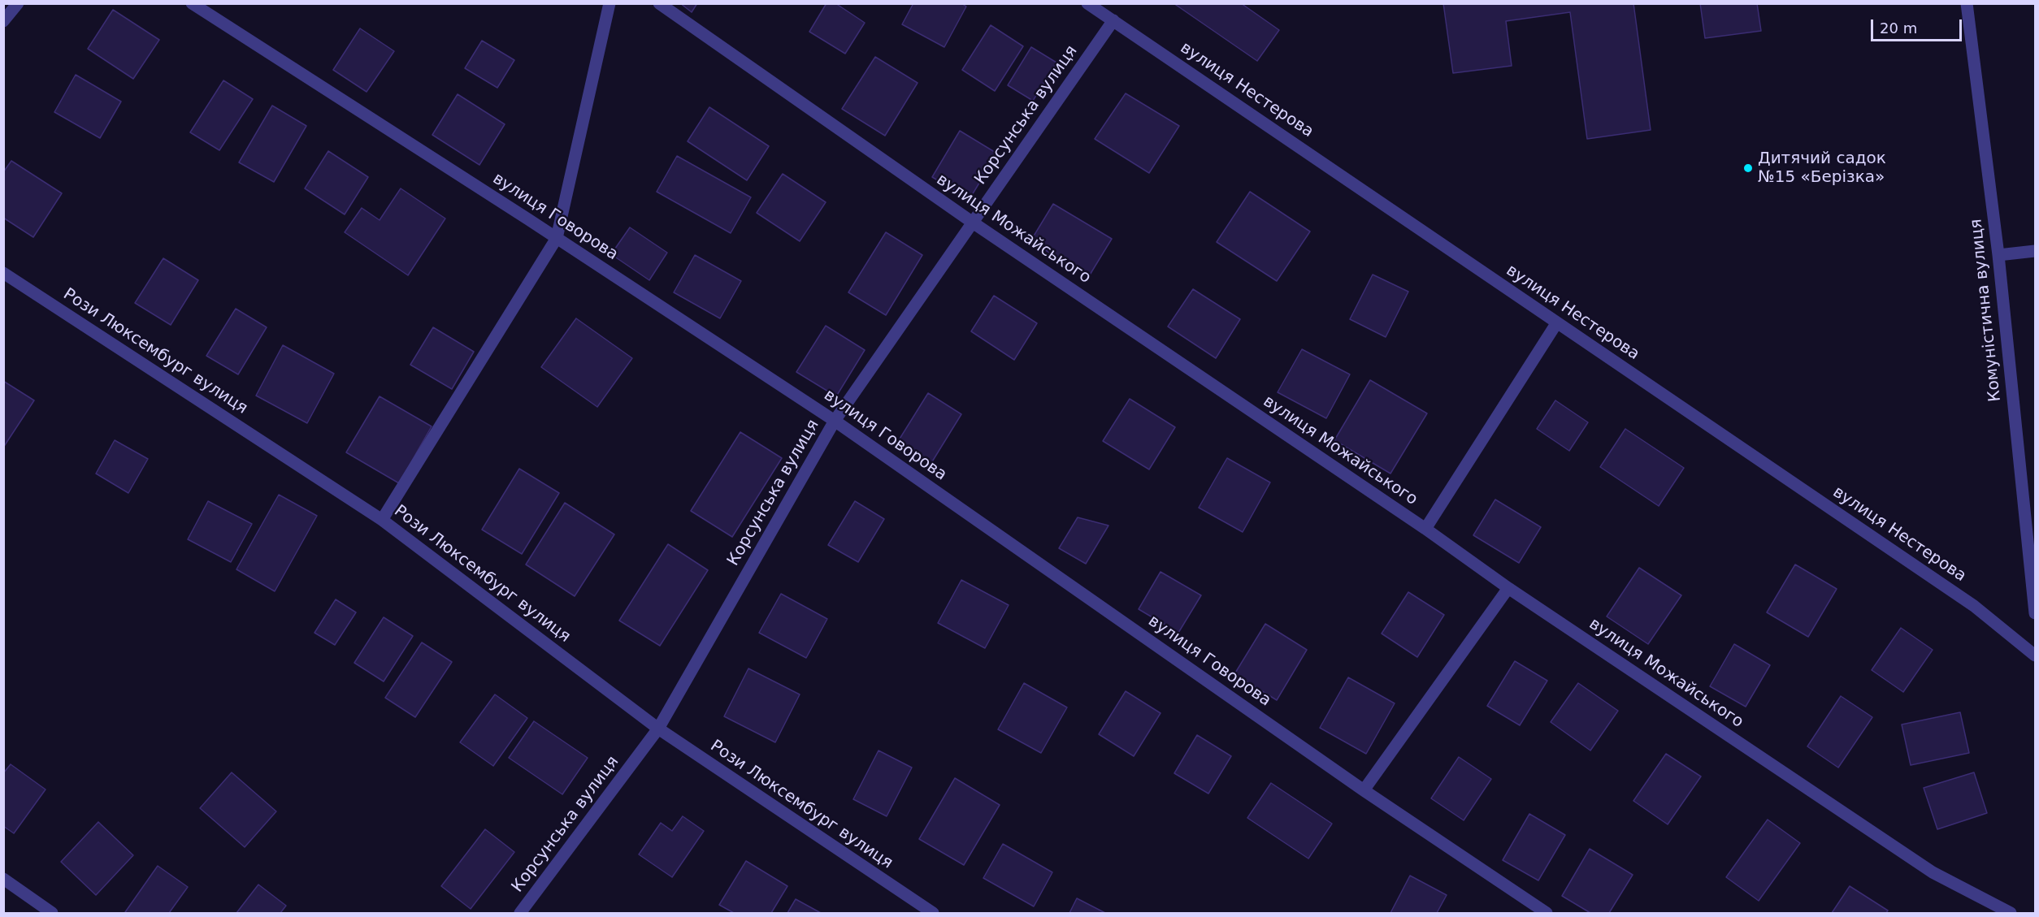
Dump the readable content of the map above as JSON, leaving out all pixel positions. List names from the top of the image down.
{
  "streets": {
    "street": [
      "вулиця Нестерова",
      "Корсунська вулиця",
      "вулиця Говорова",
      "вулиця Можайського",
      "Комуністична вулиця",
      "Рози Люксембург вулиця"
    ]
  },
  "crossings": [
    ["вулиця Нестерова", "Корсунська вулиця"],
    ["Корсунська вулиця", "вулиця Говорова"],
    ["Корсунська вулиця", "вулиця Можайського"],
    ["Корсунська вулиця", "Рози Люксембург вулиця"]
  ],
  "places": ["Дитячий садок №15 «Берізка»"],
  "scale_bar": "20 m"
}
